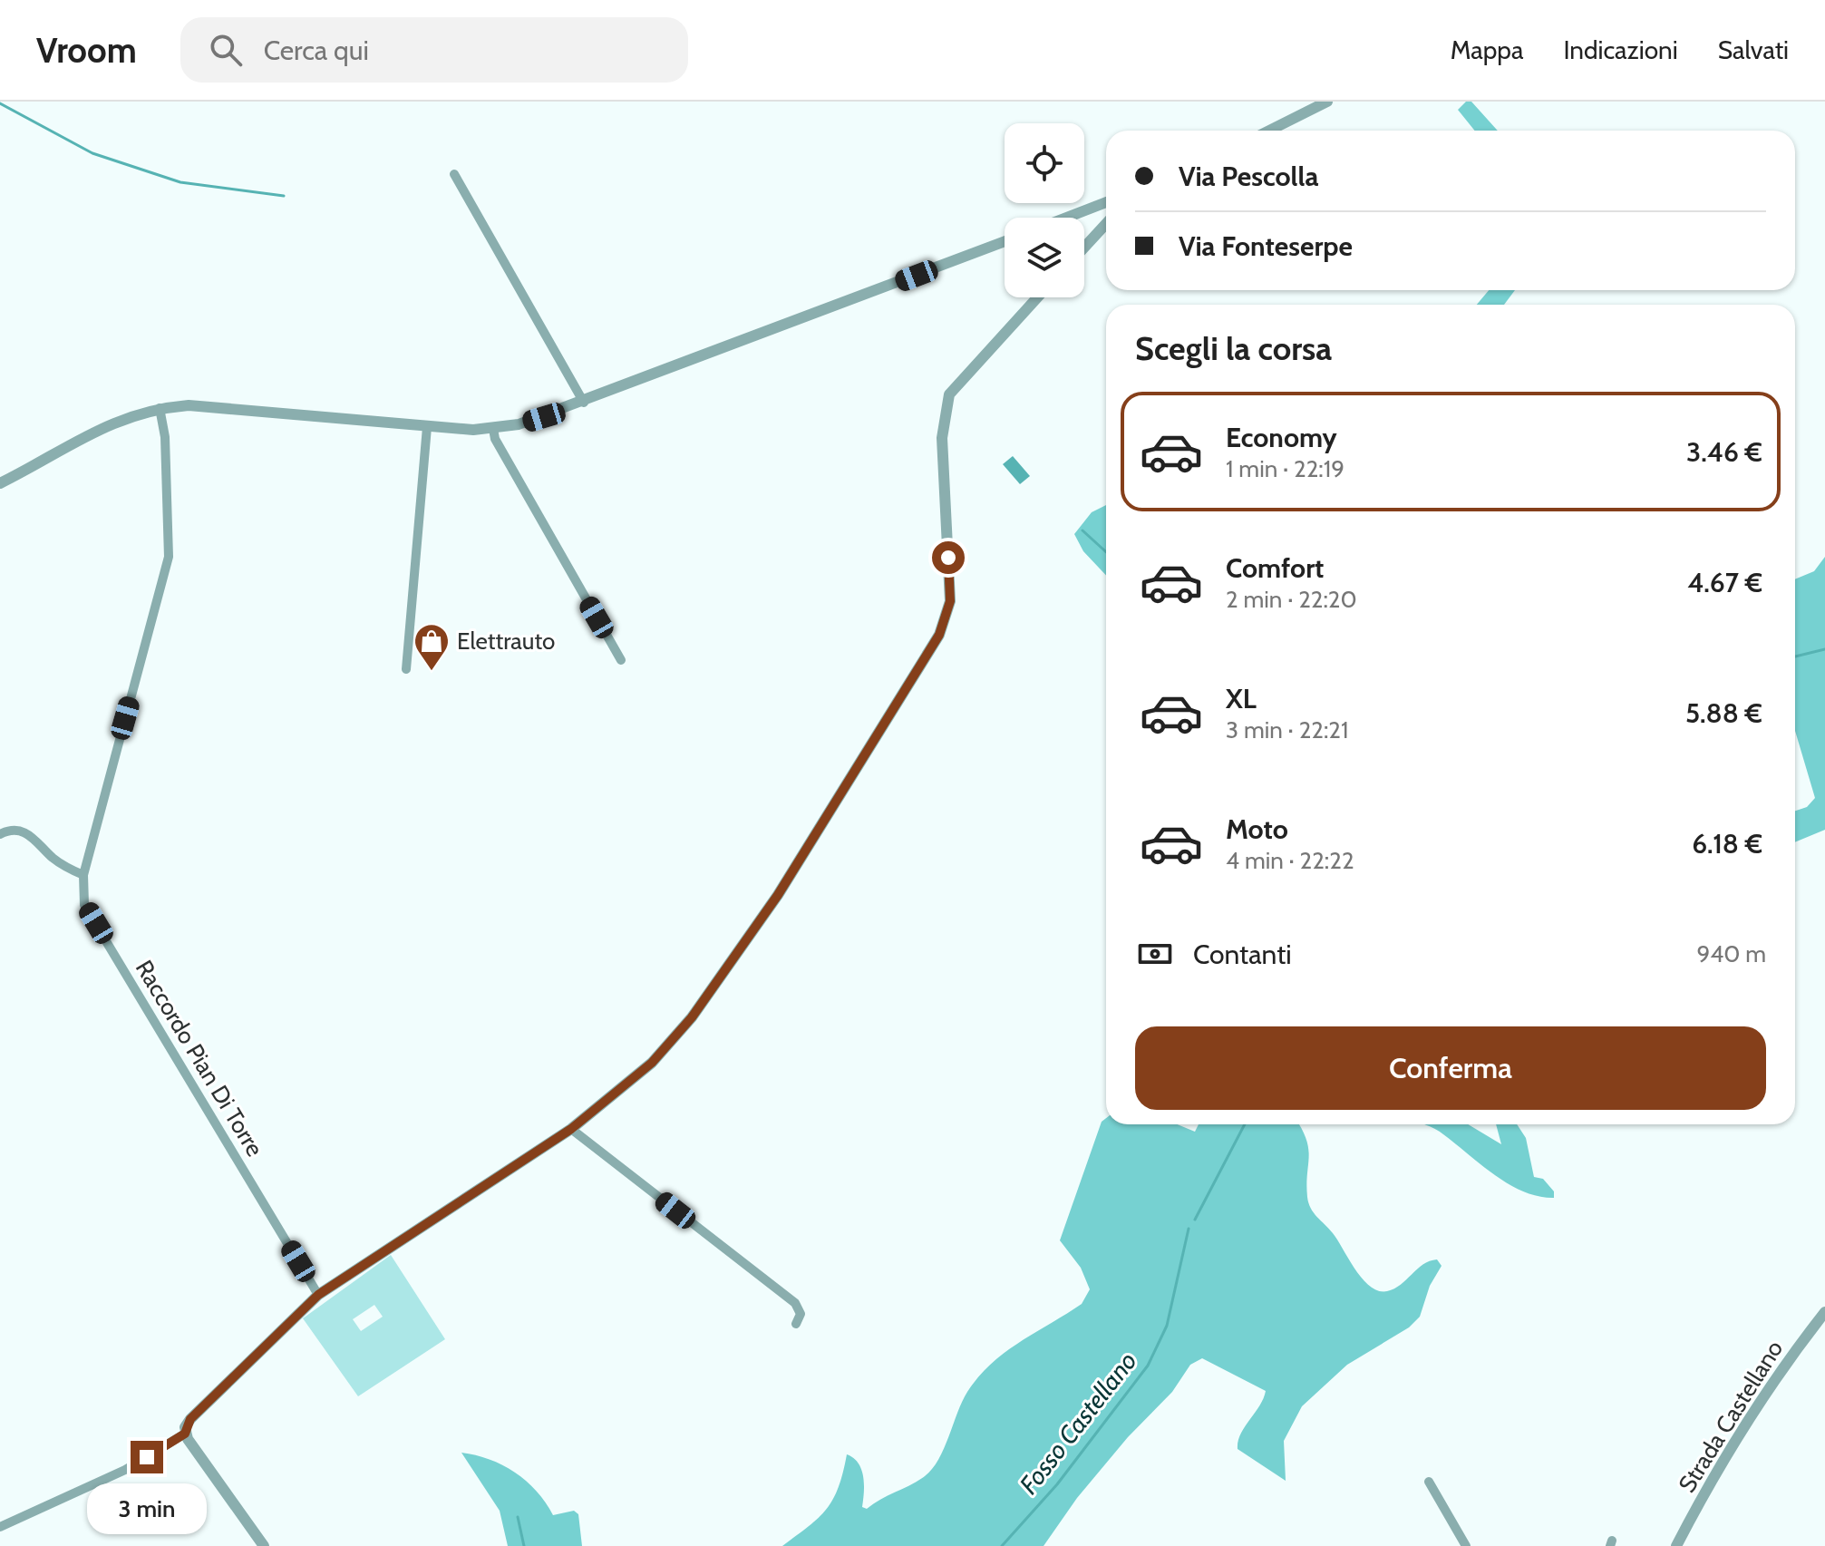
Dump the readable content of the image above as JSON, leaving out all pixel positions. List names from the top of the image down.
{
  "streets": {
    "street": ["Raccordo Pian Di Torre", "Strada Castellano"]
  },
  "water": ["Fosso Castellano"],
  "places": {
    "shop": ["Elettrauto"]
  },
  "page": {
    "header": "Vroom",
    "search": "Cerca qui",
    "nav": ["Mappa", "Indicazioni", "Salvati"],
    "banner": ["Via Pescolla", "Via Fonteserpe"],
    "heading": "Scegli la corsa",
    "list": [
      {
        "name": "Economy",
        "note": "1 min · 22:19",
        "value": "3.46 €"
      },
      {
        "name": "Comfort",
        "note": "2 min · 22:20",
        "value": "4.67 €"
      },
      {
        "name": "XL",
        "note": "3 min · 22:21",
        "value": "5.88 €"
      },
      {
        "name": "Moto",
        "note": "4 min · 22:22",
        "value": "6.18 €"
      }
    ],
    "pay": ["Contanti", "940 m"],
    "buttons": "Conferma",
    "bubble": "3 min"
  }
}
